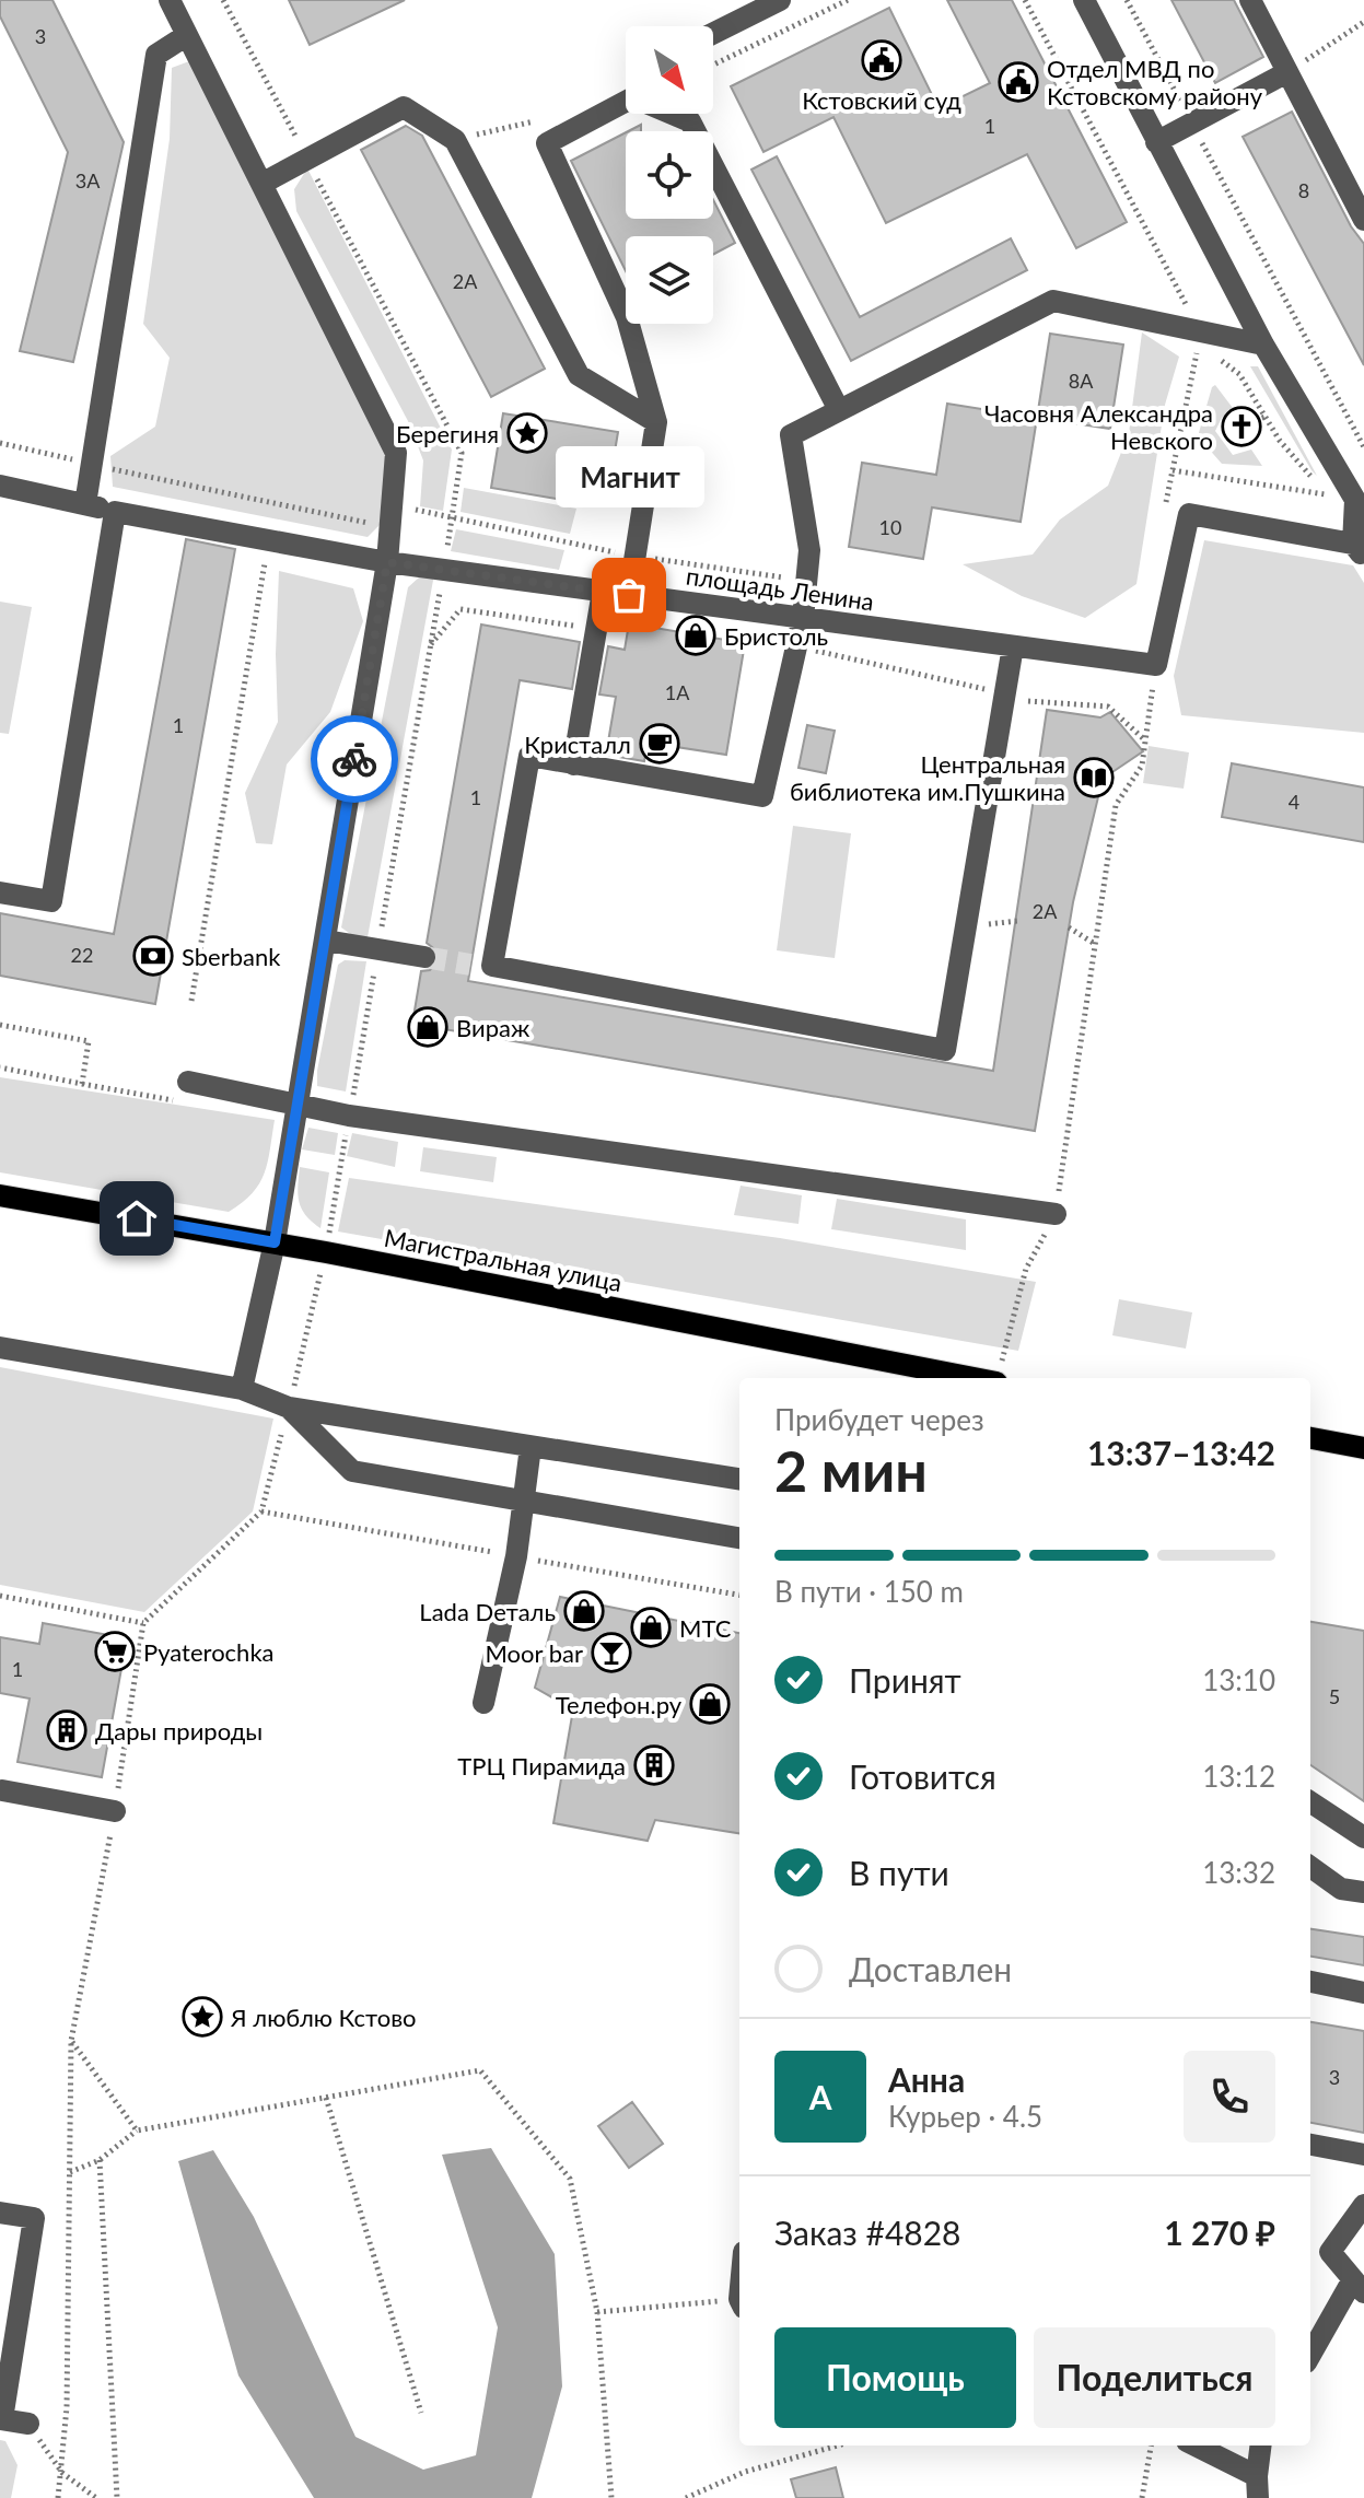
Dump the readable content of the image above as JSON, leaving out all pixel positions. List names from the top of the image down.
{
  "streets": {
    "main road": ["Магистральная улица"],
    "street": ["площадь Ленина"]
  },
  "places": {
    "public building": ["Кстовский суд", "Отдел МВД по Кстовскому району"],
    "church": ["Часовня Александра Невского"],
    "place": ["Берегиня", "Я люблю Кстово"],
    "other": ["Магнит"],
    "shop": [
      "Бристоль",
      "Вираж",
      "Lada Dеталь",
      "МТС",
      "Телефон.ру"
    ],
    "cafe": ["Кристалл"],
    "library": ["Центральная библиотека им.Пушкина"],
    "bank": ["Sberbank"],
    "supermarket": ["Pyaterochka"],
    "bar": ["Moor bar"],
    "building": ["Дары природы", "ТРЦ Пирамида"]
  },
  "house_numbers": [
    "3",
    "1",
    "3А",
    "8",
    "2А",
    "8А",
    "10",
    "1А",
    "1",
    "1",
    "4",
    "2А",
    "22",
    "1",
    "5",
    "3"
  ],
  "north": "bottom right",
  "page": {
    "bubble": "Магнит",
    "heading": ["2 мин", "Прибудет через", "13:37–13:42"],
    "panel": [
      "Анна",
      "Курьер · 4.5",
      "Заказ #4828",
      "1 270 ₽"
    ],
    "bar": "В пути · 150 m",
    "list": [
      ["Принят", "13:10"],
      ["Готовится", "13:12"],
      ["В пути", "13:32"],
      "Доставлен"
    ],
    "round": "А",
    "buttons": ["Помощь", "Поделиться"]
  }
}
